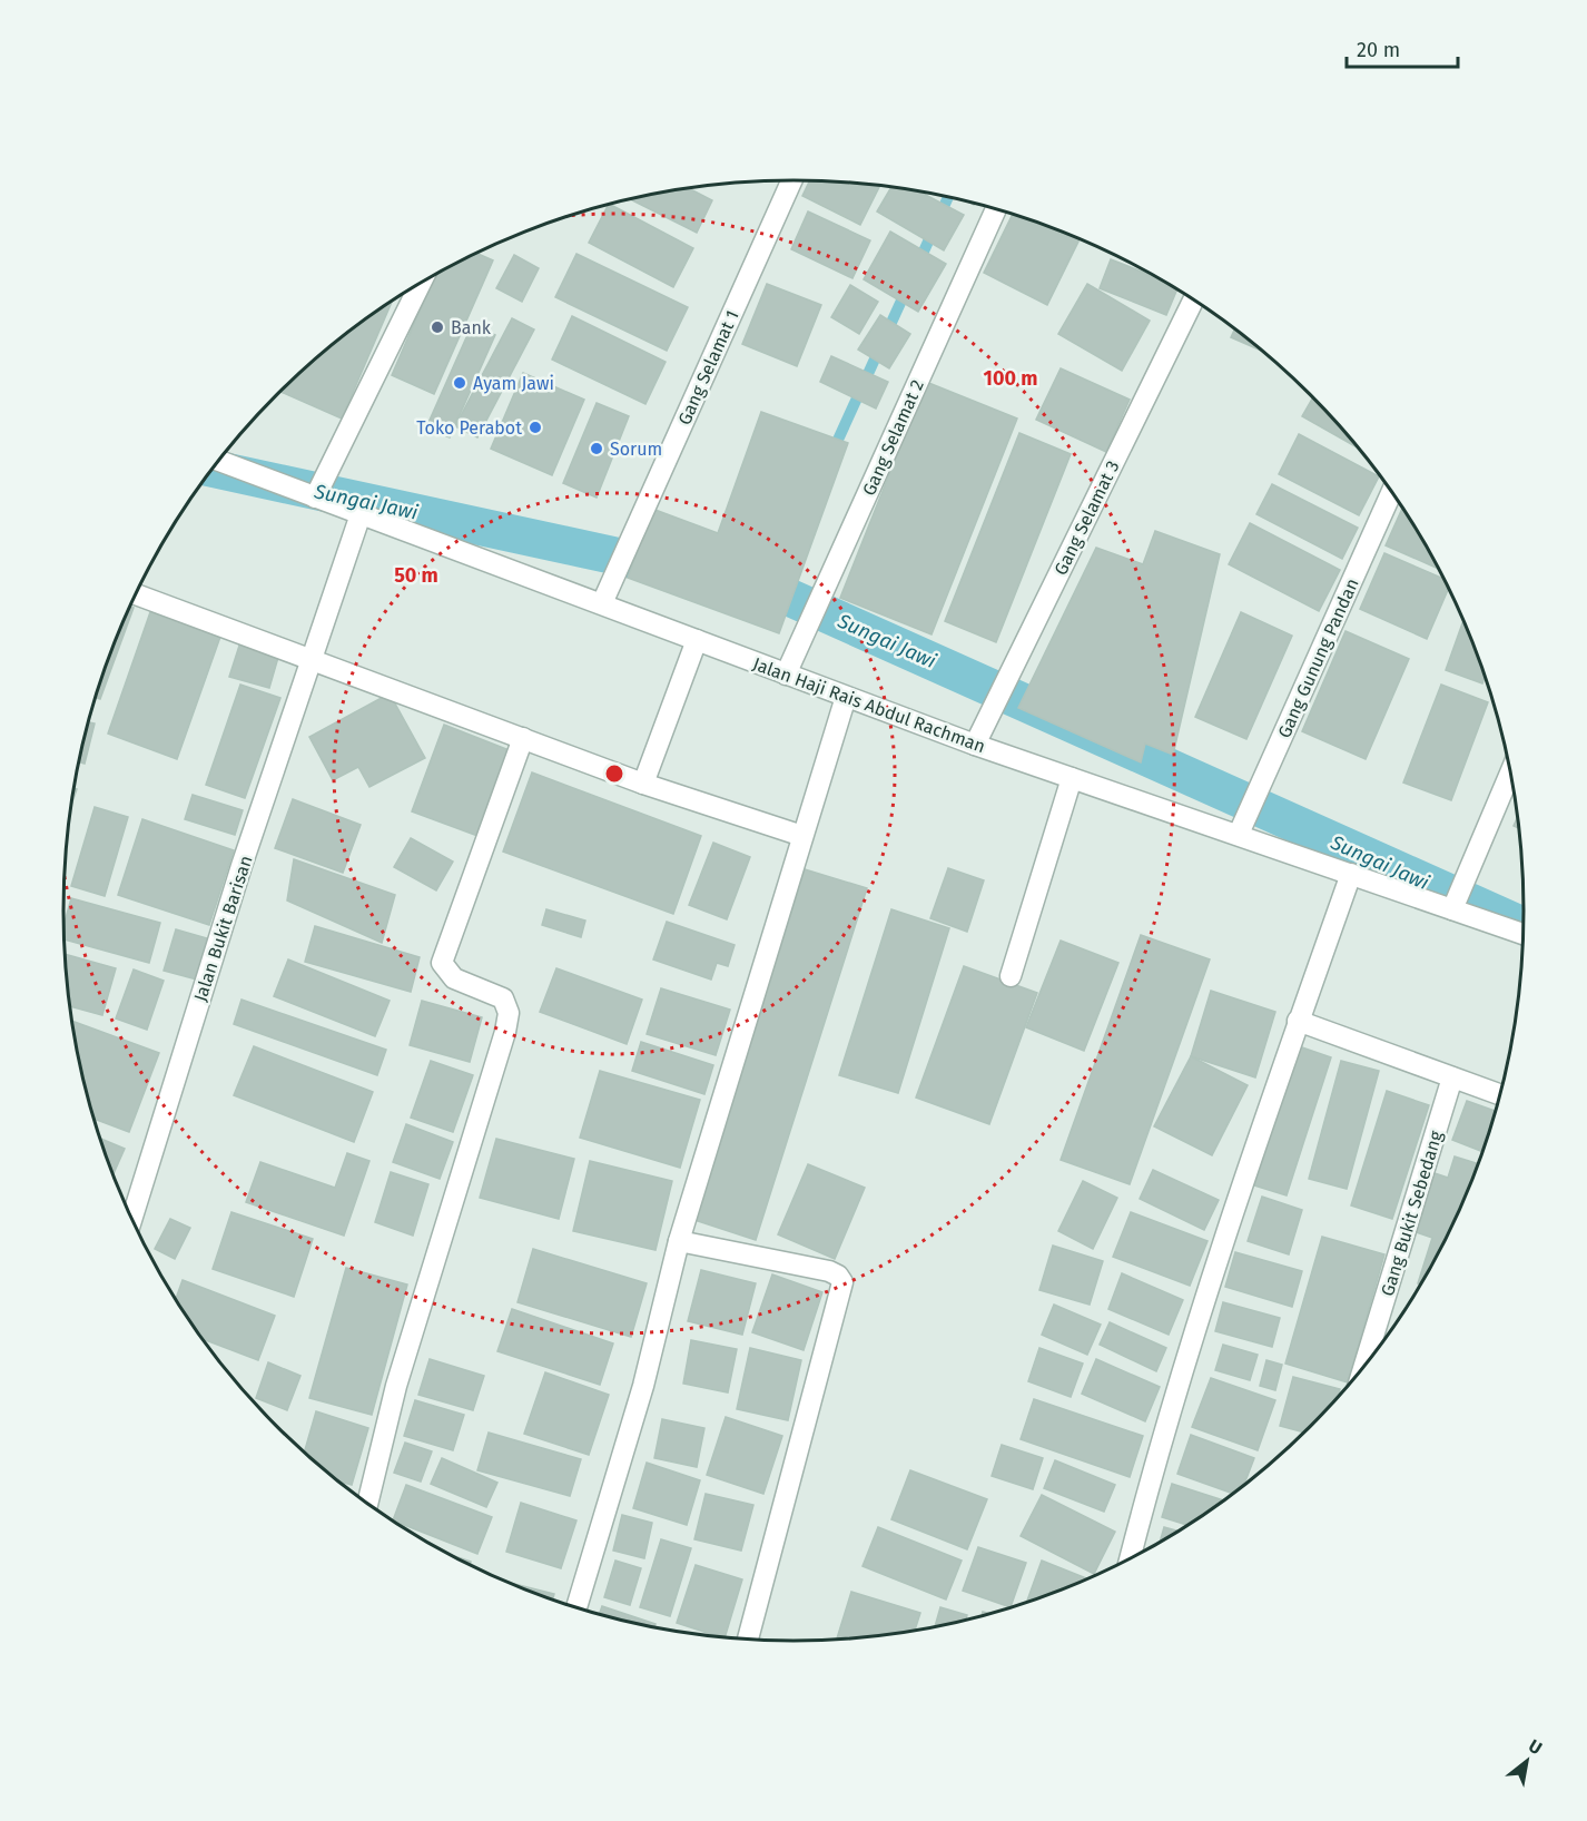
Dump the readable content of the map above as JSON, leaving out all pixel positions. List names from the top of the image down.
{
  "streets": {
    "street": [
      "Gang Selamat 1",
      "Gang Selamat 2",
      "Gang Selamat 3",
      "Gang Gunung Pandan",
      "Jalan Haji Rais Abdul Rachman",
      "Jalan Bukit Barisan",
      "Gang Bukit Sebedang"
    ]
  },
  "crossings": [
    ["Gang Selamat 1", "Jalan Haji Rais Abdul Rachman"],
    ["Gang Selamat 2", "Jalan Haji Rais Abdul Rachman"],
    ["Gang Selamat 3", "Jalan Haji Rais Abdul Rachman"],
    ["Gang Gunung Pandan", "Jalan Haji Rais Abdul Rachman"],
    ["Jalan Haji Rais Abdul Rachman", "Jalan Bukit Barisan"]
  ],
  "water": ["Sungai Jawi"],
  "places": [
    "Bank",
    "Ayam Jawi",
    "Toko Perabot",
    "Sorum"
  ],
  "scale_bar": "20 m",
  "north": "top right",
  "rings": ["100 m", "50 m"]
}
